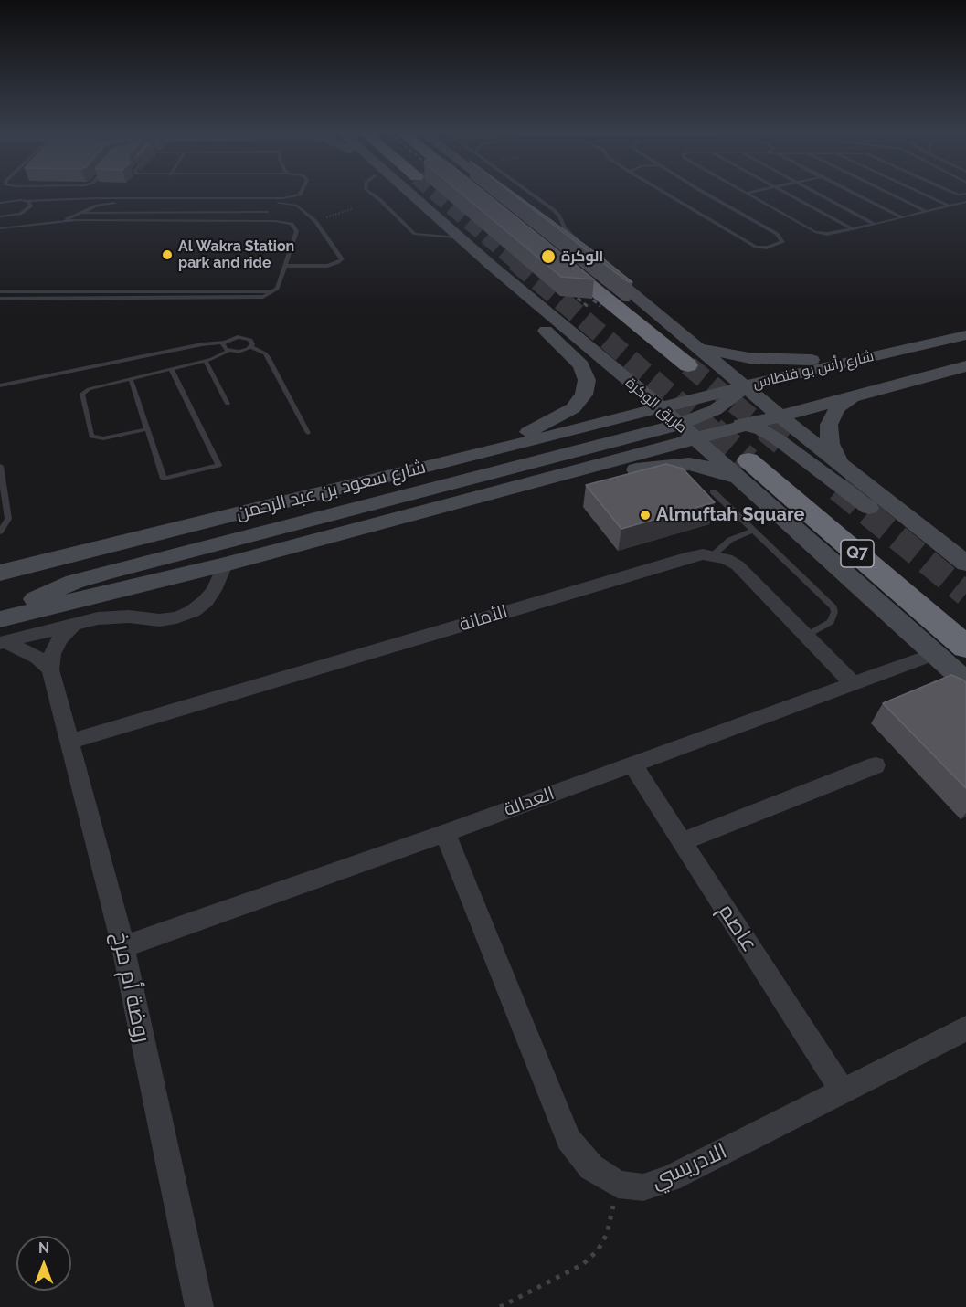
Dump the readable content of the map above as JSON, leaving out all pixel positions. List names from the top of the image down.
{
  "streets": {
    "highway": ["طريق الوكرة", "Q7"],
    "main road": ["شارع رأس بو فنطاس", "شارع سعود بن عبد الرحمن"],
    "street": [
      "الأمانة",
      "العدالة",
      "عاصم",
      "روضة أم مرخ",
      "الادريسي"
    ]
  },
  "crossings": [
    ["شارع رأس بو فنطاس", "طريق الوكرة"],
    ["شارع رأس بو فنطاس", "شارع سعود بن عبد الرحمن"],
    ["طريق الوكرة", "شارع سعود بن عبد الرحمن"],
    ["طريق الوكرة", "العدالة"],
    ["الأمانة", "العدالة"],
    ["الأمانة", "روضة أم مرخ"],
    ["العدالة", "عاصم"],
    ["العدالة", "روضة أم مرخ"],
    ["العدالة", "الادريسي"],
    ["عاصم", "الادريسي"]
  ],
  "places": ["Al Wakra Station park and ride", "الوكرة", "Almuftah Square"],
  "north": "top"
}
